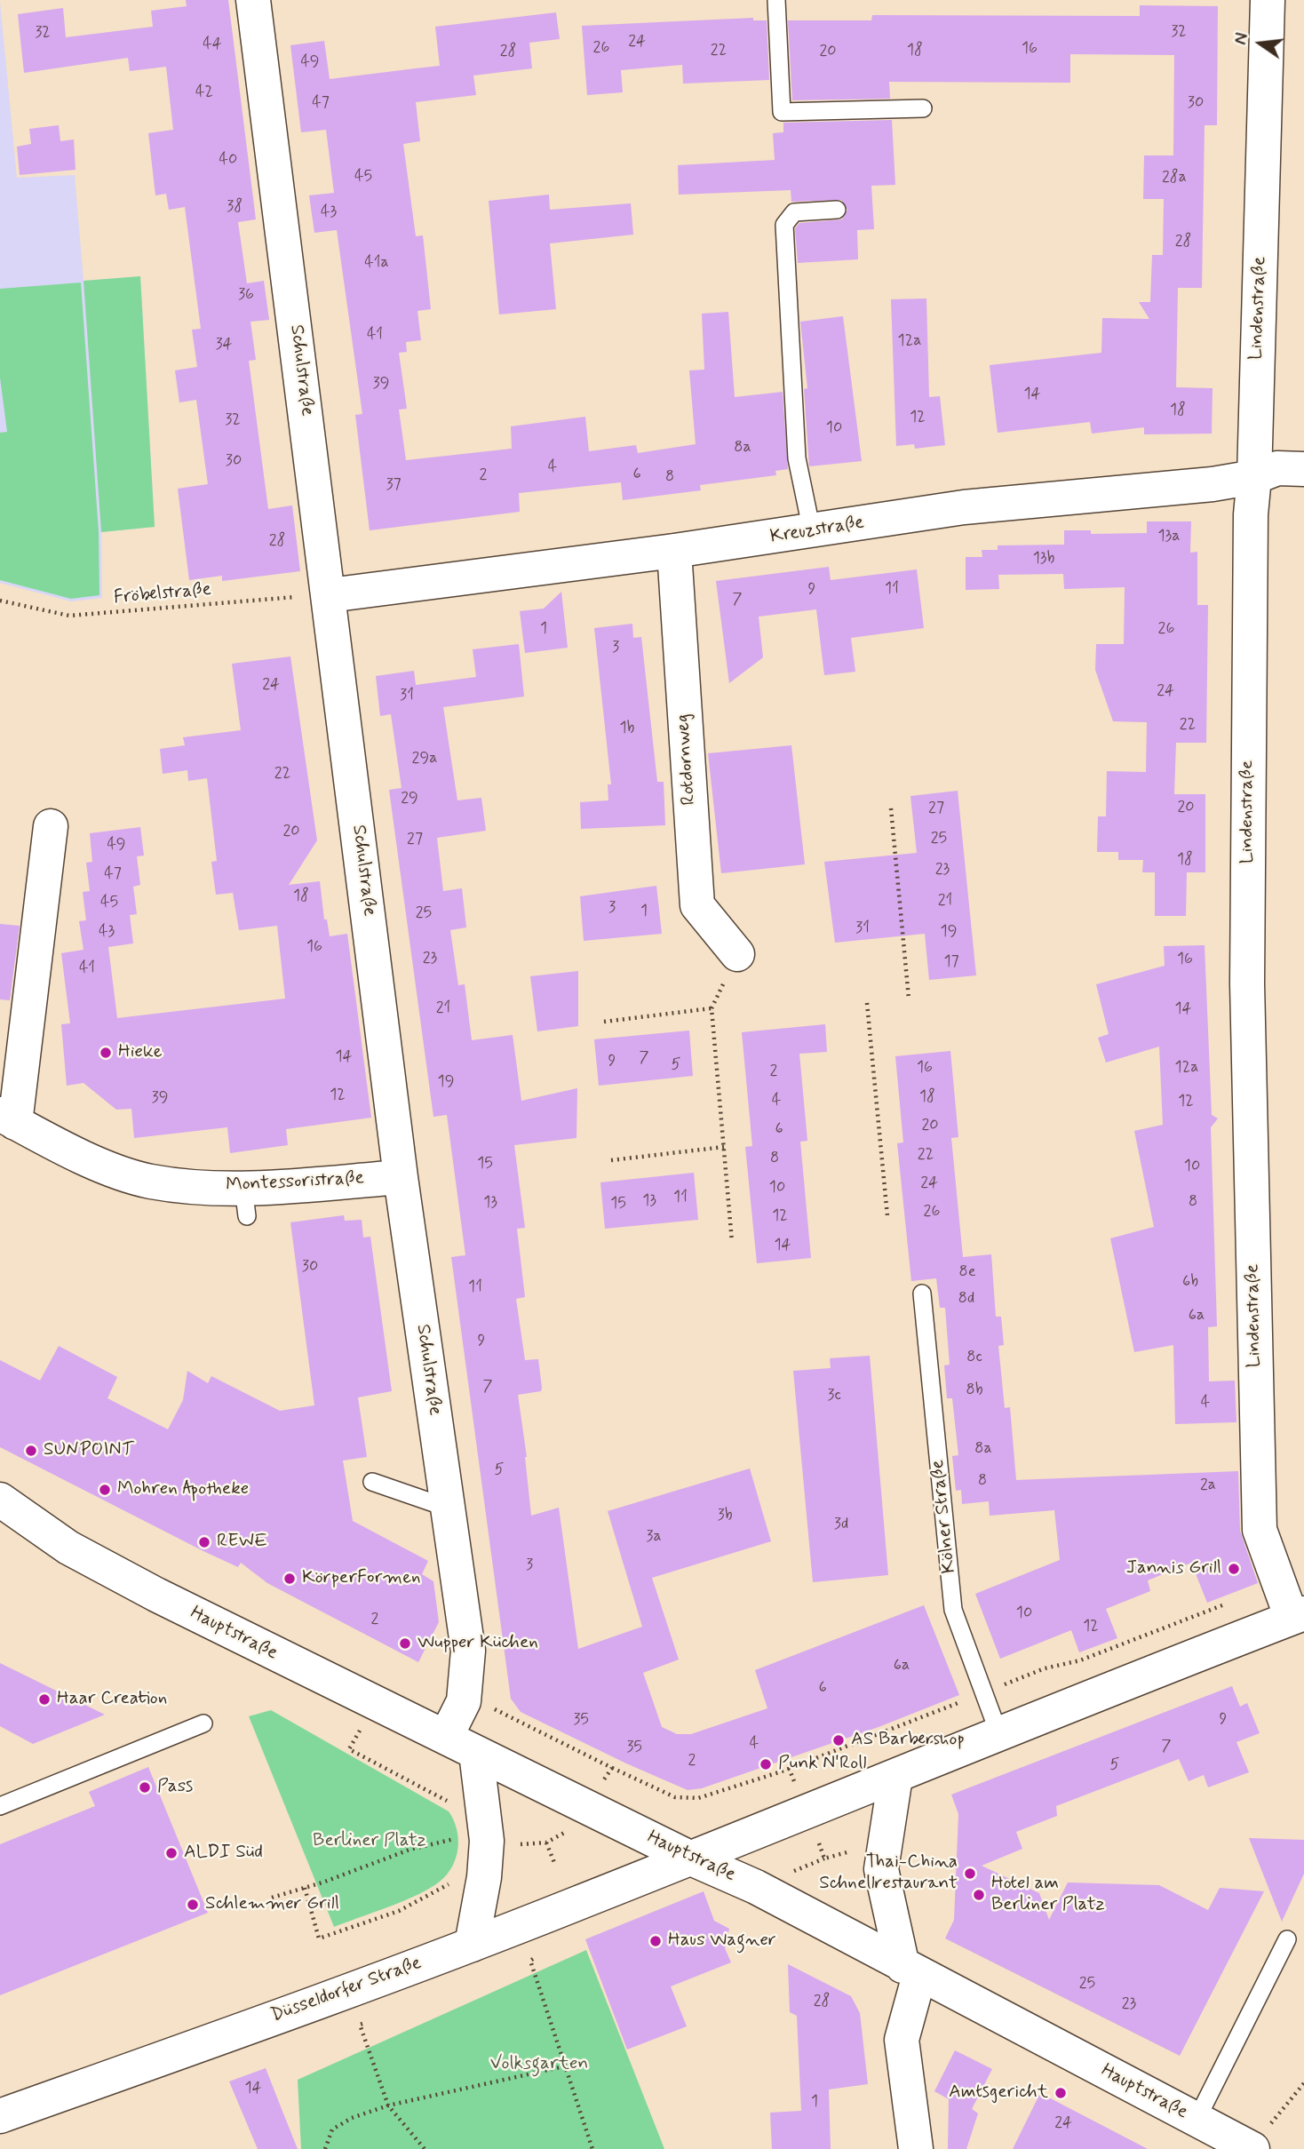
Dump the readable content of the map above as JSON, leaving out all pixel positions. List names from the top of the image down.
{
  "streets": {
    "street": [
      "Lindenstraße",
      "Schulstraße",
      "Kreuzstraße",
      "Rotdornweg",
      "Montessoristraße",
      "Hauptstraße",
      "Düsseldorfer Straße"
    ],
    "lane": ["Kölner Straße"],
    "path": ["Fröbelstraße"]
  },
  "crossings": [
    ["Lindenstraße", "Kreuzstraße"],
    ["Schulstraße", "Kreuzstraße"],
    ["Schulstraße", "Fröbelstraße"],
    ["Schulstraße", "Montessoristraße"],
    ["Schulstraße", "Hauptstraße"],
    ["Kreuzstraße", "Fröbelstraße"],
    ["Kreuzstraße", "Rotdornweg"],
    ["Hauptstraße", "Düsseldorfer Straße"]
  ],
  "parks": ["Berliner Platz", "Volksgarten"],
  "places": [
    "Hieke",
    "SUNPOINT",
    "Mohren Apotheke",
    "REWE",
    "Jannis Grill",
    "KörperFormen",
    "Wupper Küchen",
    "Haar Creation",
    "AS Barbershop",
    "Punk N'Roll",
    "Pass",
    "ALDI Süd",
    "Thai-China Schnellrestaurant",
    "Hotel am Berliner Platz",
    "Schlemmer Grill",
    "Haus Wagner",
    "Amtsgericht"
  ],
  "house_numbers": [
    "32",
    "32",
    "24",
    "44",
    "26",
    "16",
    "22",
    "18",
    "28",
    "20",
    "49",
    "42",
    "47",
    "30",
    "40",
    "45",
    "28a",
    "38",
    "43",
    "28",
    "41a",
    "36",
    "41",
    "12a",
    "34",
    "39",
    "14",
    "18",
    "12",
    "32",
    "10",
    "8a",
    "30",
    "4",
    "6",
    "2",
    "8",
    "37",
    "13a",
    "28",
    "13b",
    "11",
    "9",
    "7",
    "1",
    "26",
    "3",
    "24",
    "24",
    "31",
    "22",
    "1b",
    "29a",
    "22",
    "29",
    "20",
    "27",
    "20",
    "25",
    "27",
    "49",
    "18",
    "23",
    "47",
    "18",
    "21",
    "45",
    "3",
    "1",
    "25",
    "31",
    "43",
    "19",
    "16",
    "23",
    "16",
    "17",
    "41",
    "21",
    "14",
    "14",
    "7",
    "9",
    "5",
    "16",
    "12a",
    "2",
    "19",
    "12",
    "18",
    "39",
    "4",
    "12",
    "20",
    "6",
    "22",
    "8",
    "15",
    "10",
    "24",
    "10",
    "11",
    "13",
    "8",
    "13",
    "15",
    "26",
    "12",
    "14",
    "30",
    "8e",
    "6b",
    "11",
    "8d",
    "6a",
    "9",
    "8c",
    "7",
    "8b",
    "3c",
    "4",
    "8a",
    "5",
    "8",
    "2a",
    "3b",
    "3d",
    "3a",
    "3",
    "10",
    "2",
    "12",
    "6a",
    "6",
    "35",
    "9",
    "4",
    "7",
    "35",
    "2",
    "5",
    "25",
    "28",
    "23",
    "14",
    "1",
    "24"
  ],
  "north": "left"
}
